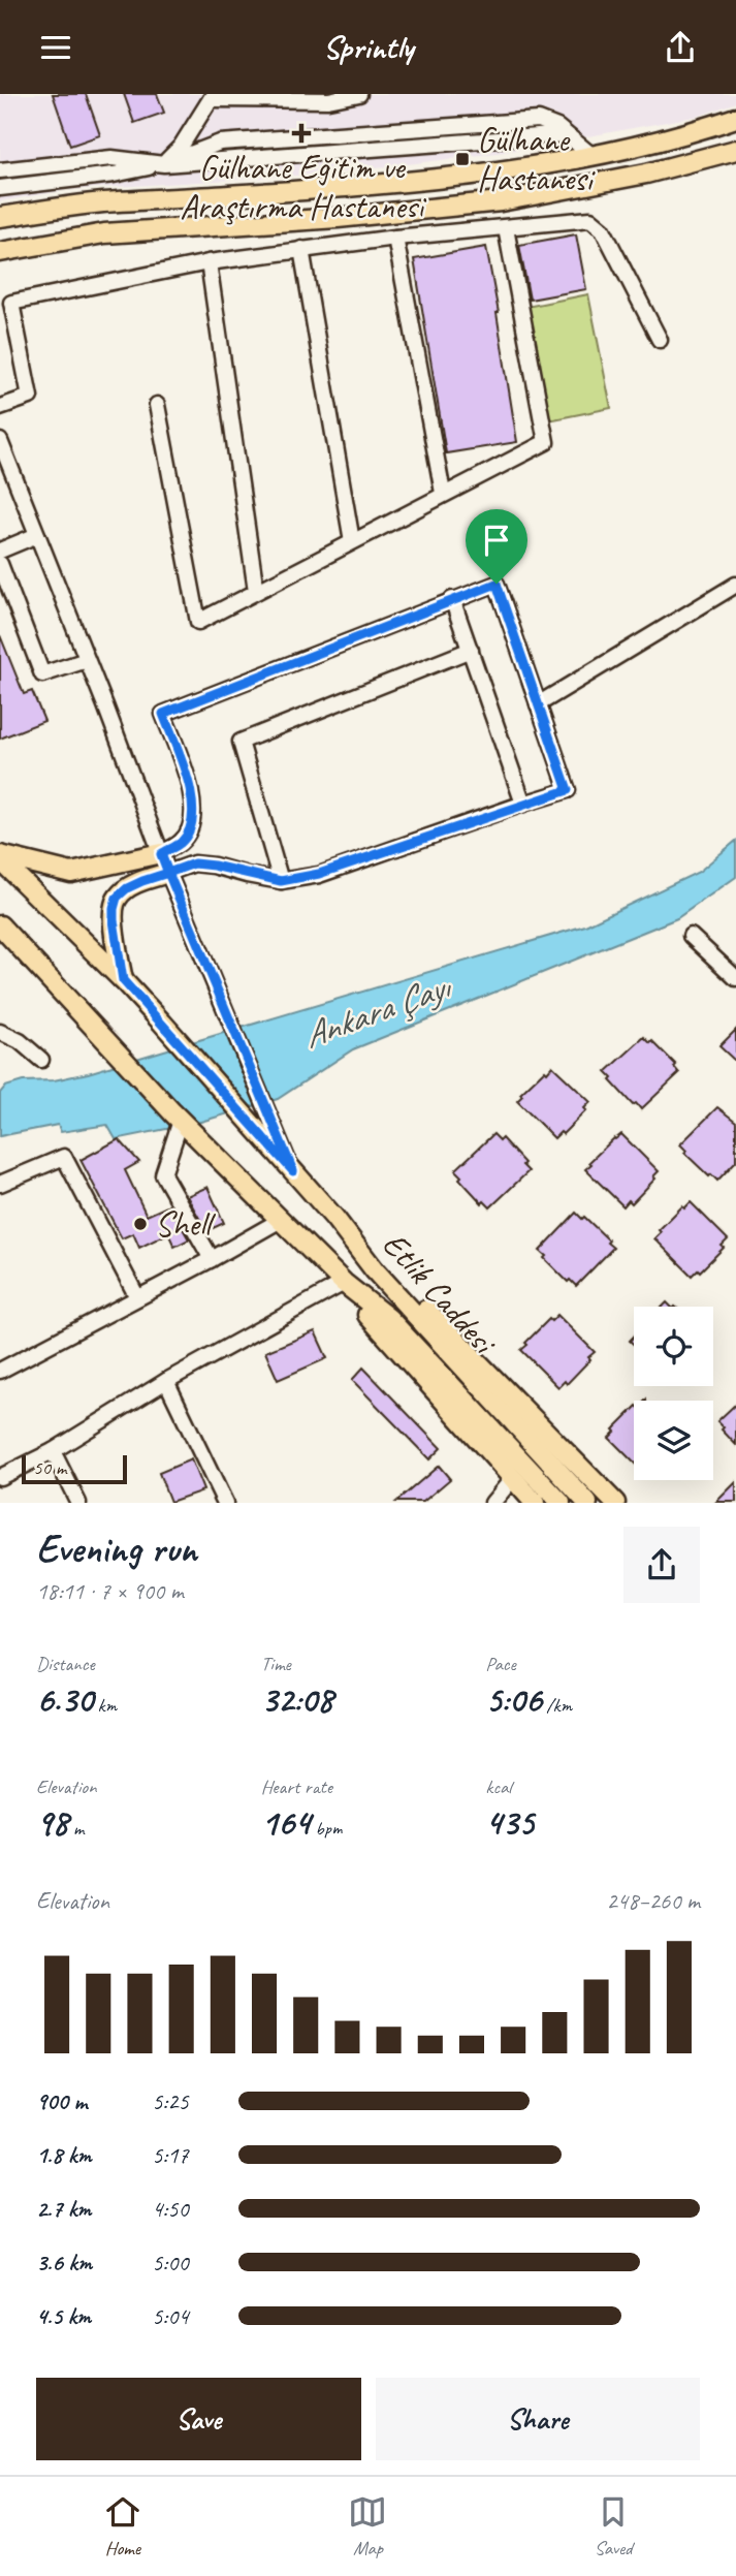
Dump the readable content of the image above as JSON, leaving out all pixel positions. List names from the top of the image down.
{
  "streets": {
    "main road": ["Etlik Caddesi"]
  },
  "water": ["Ankara Çayı"],
  "places": {
    "health": ["Gülhane Eğitim ve Araştırma Hastanesi"],
    "transit": ["Gülhane Hastanesi"],
    "other": ["Shell"]
  },
  "scale_bar": "50 m",
  "page": {
    "header": "Sprintly",
    "scale": "50 m",
    "heading": ["Evening run", "18:11 · 7 × 900 m"],
    "stats": [
      ["Distance", "6.30 km"],
      ["Time", "32:08"],
      ["Pace", "5:06 /km"],
      ["Elevation", "98 m"],
      ["Heart rate", "164 bpm"],
      ["kcal", "435"]
    ],
    "chart": ["Elevation", "248–260 m"],
    "list": [
      {
        "name": "900 m",
        "note": "5:25"
      },
      {
        "name": "1.8 km",
        "note": "5:17"
      },
      {
        "name": "2.7 km",
        "note": "4:50"
      },
      {
        "name": "3.6 km",
        "note": "5:00"
      },
      {
        "name": "4.5 km",
        "note": "5:04"
      }
    ],
    "buttons": ["Save", "Share"],
    "tabs": ["Home", "Map", "Saved"]
  }
}
